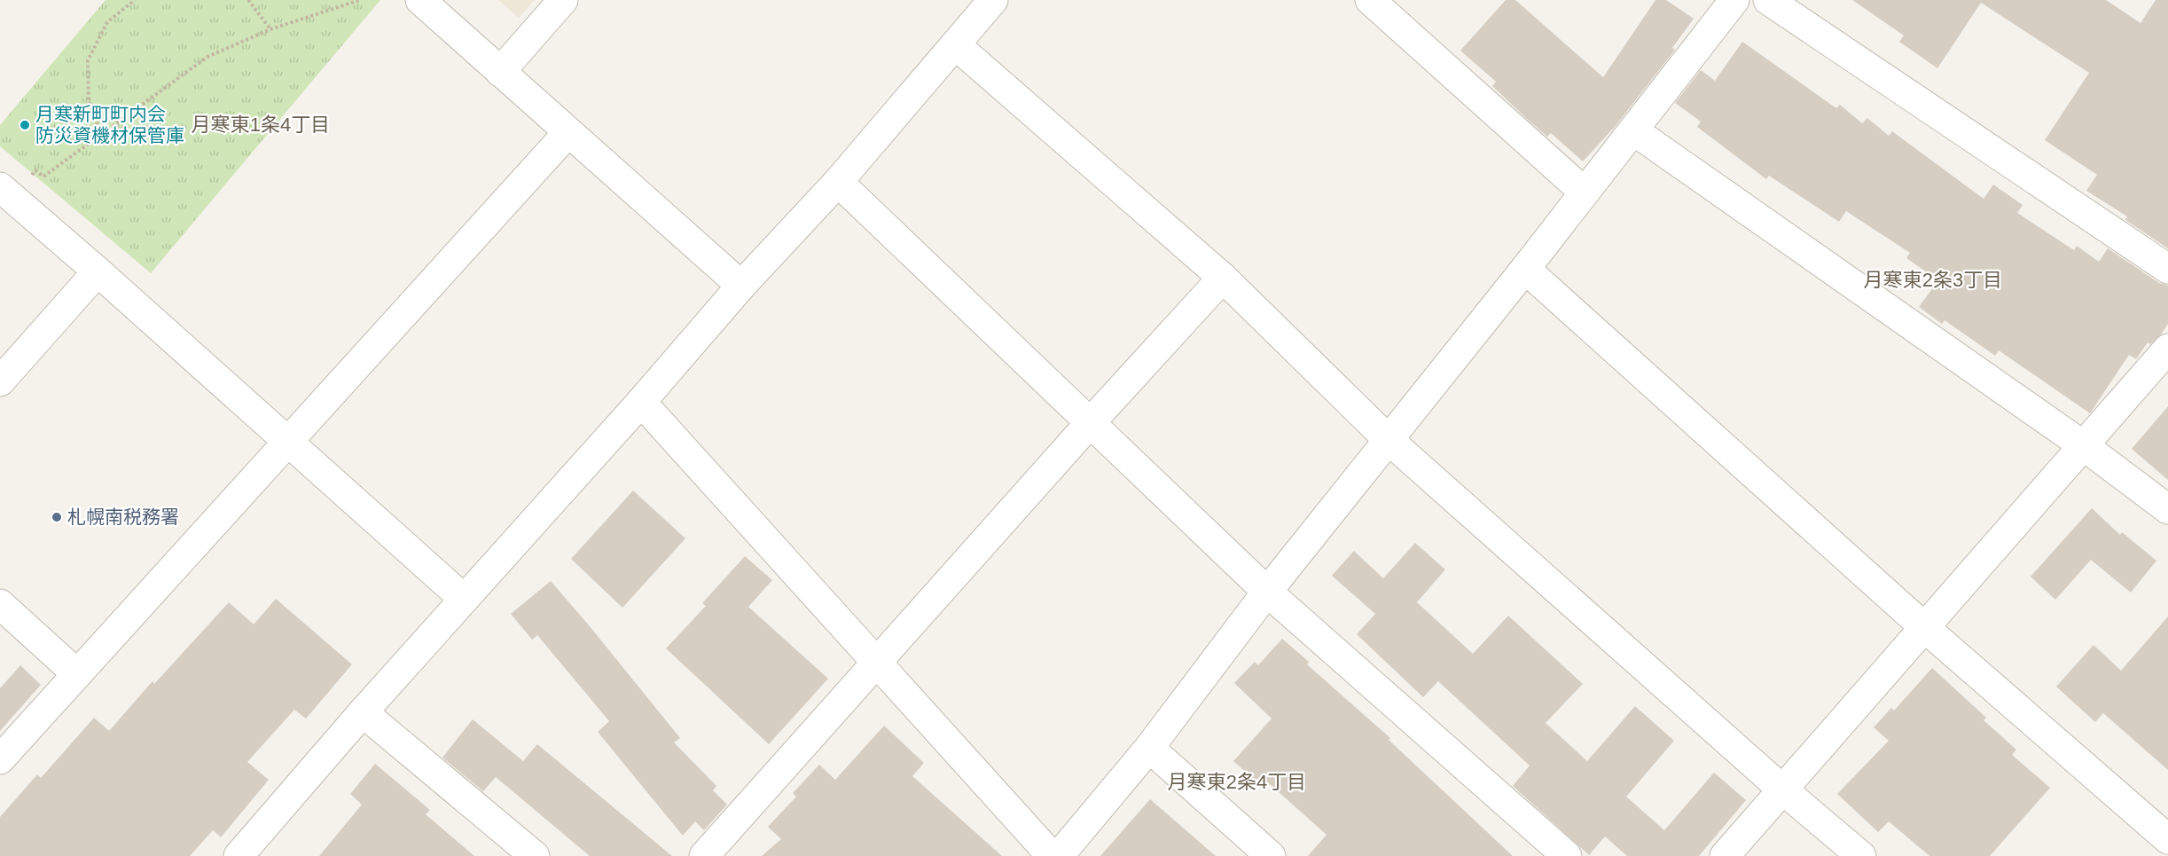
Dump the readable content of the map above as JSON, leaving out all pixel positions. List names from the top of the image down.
{
  "districts": ["月寒東1条4丁目", "月寒東2条3丁目", "月寒東2条4丁目"],
  "places": ["月寒新町町内会 防災資機材保管庫", "札幌南税務署"]
}
